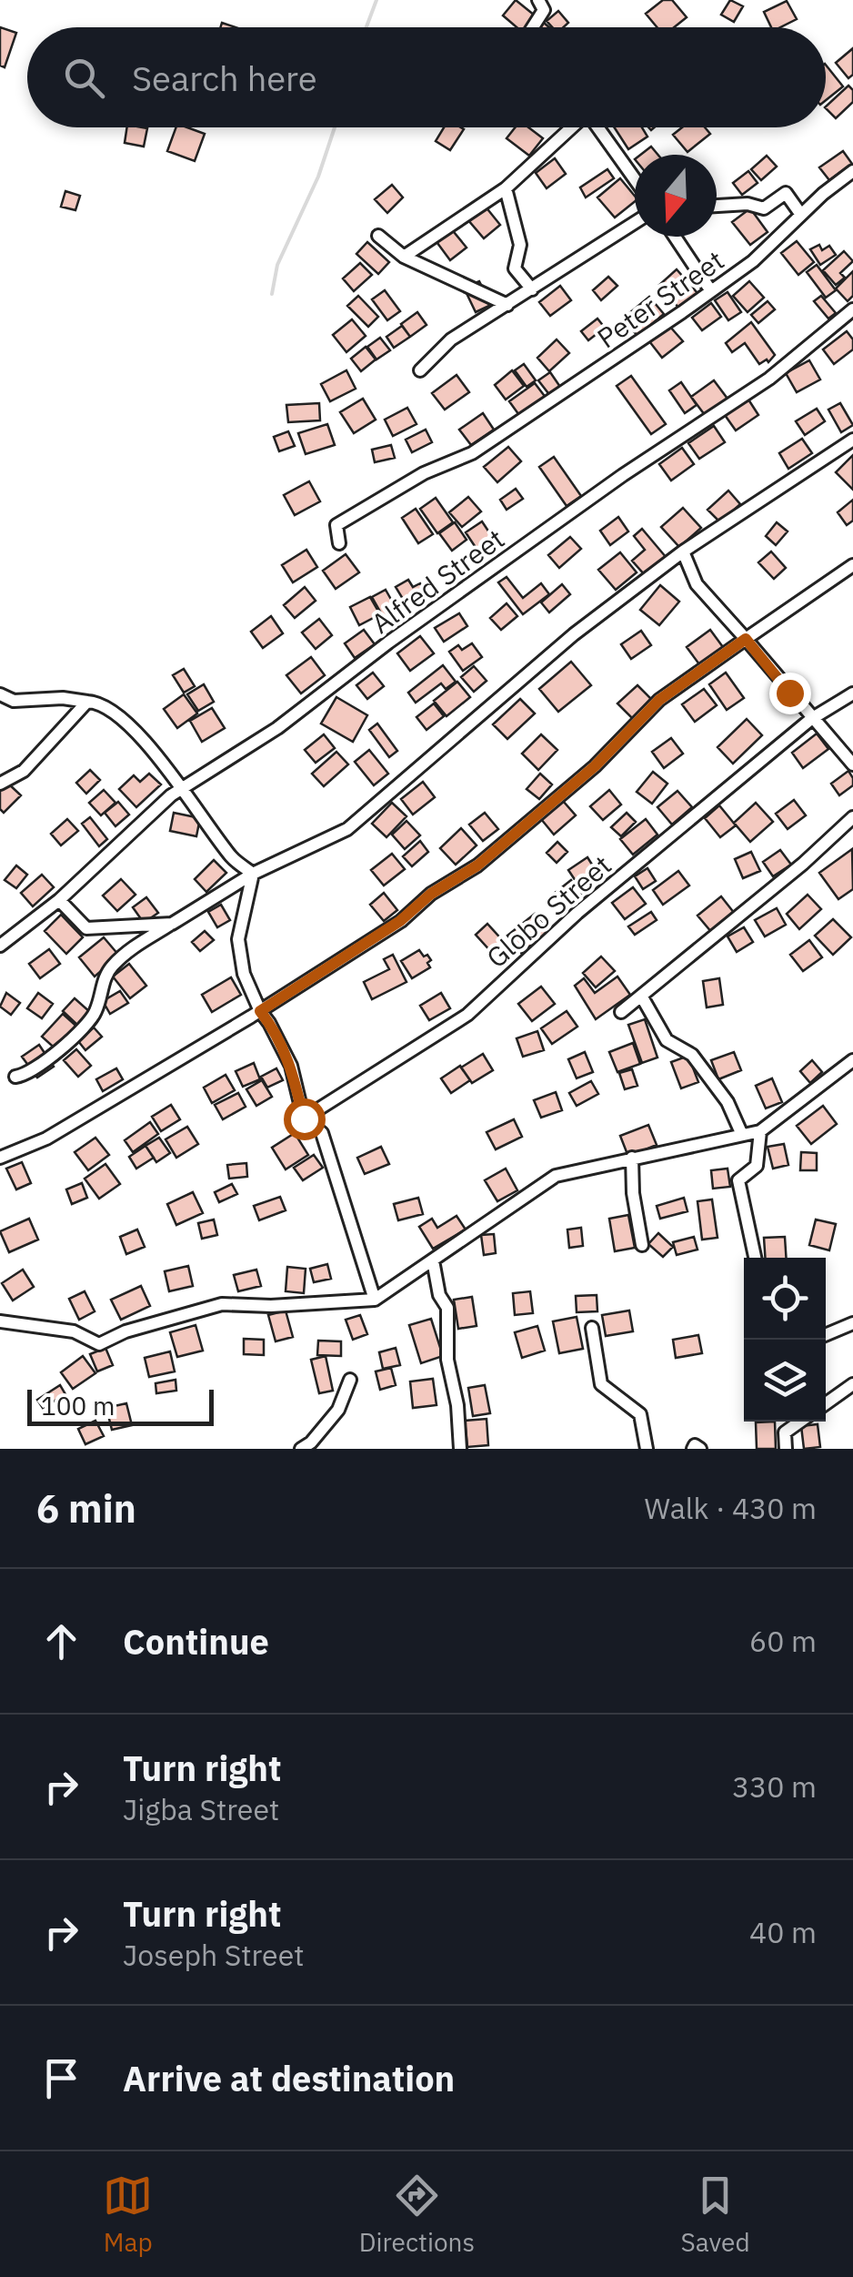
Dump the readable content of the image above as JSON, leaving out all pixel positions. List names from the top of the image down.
{
  "streets": {
    "street": ["Peter Street", "Alfred Street", "Globo Street"]
  },
  "scale_bar": "100 m",
  "north": "bottom",
  "page": {
    "search": "Search here",
    "scale": "100 m",
    "heading": ["6 min", "Walk · 430 m"],
    "list": [
      ["Continue", "60 m"],
      ["Turn right", "Jigba Street", "330 m"],
      ["Turn right", "Joseph Street", "40 m"],
      "Arrive at destination"
    ],
    "nav": ["Map", "Directions", "Saved"]
  }
}
